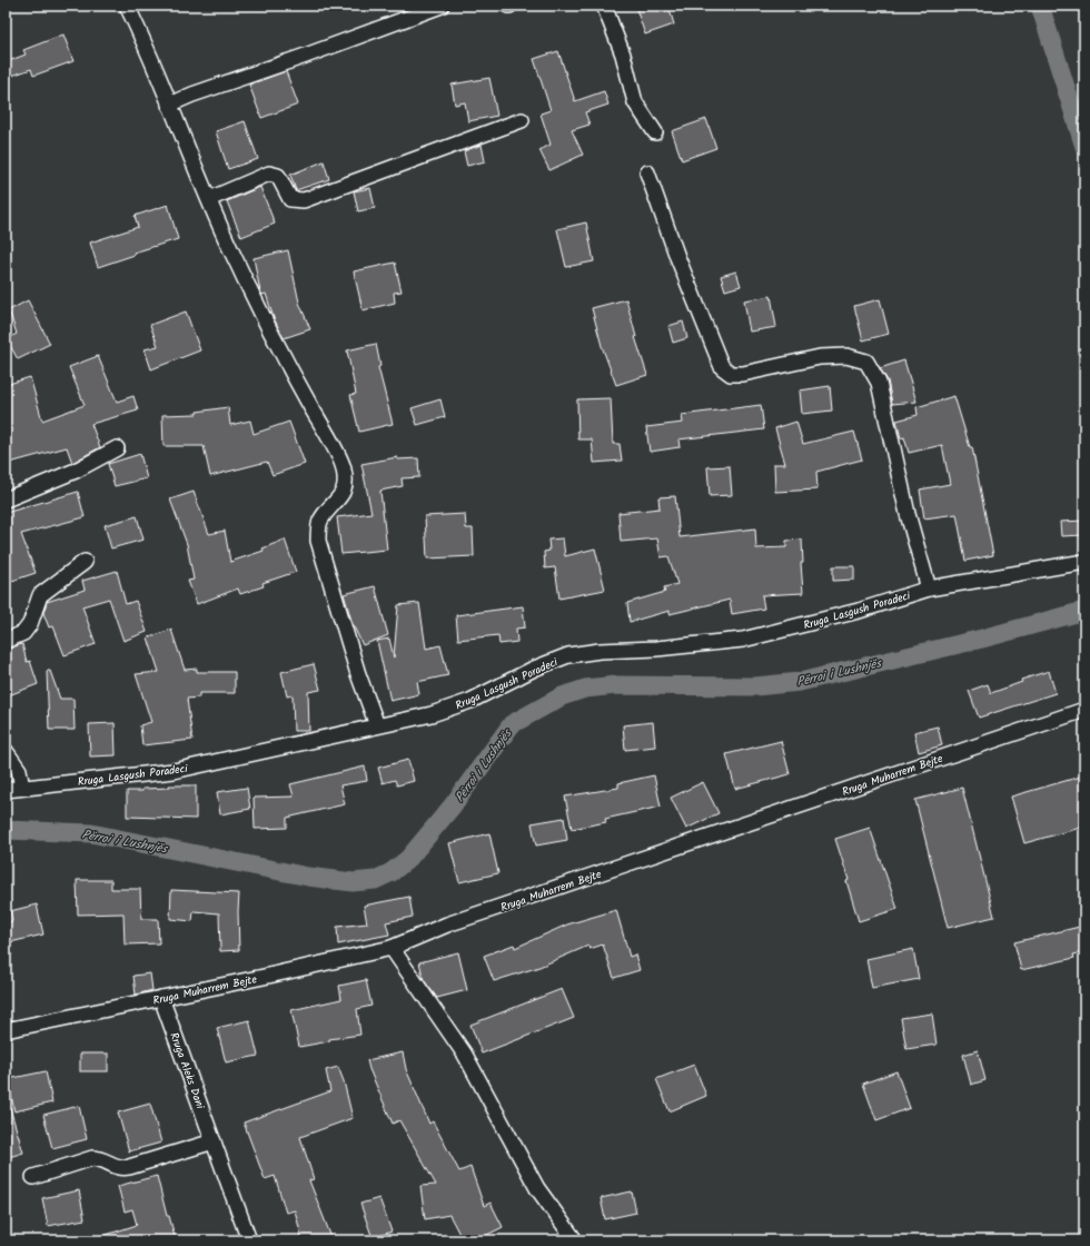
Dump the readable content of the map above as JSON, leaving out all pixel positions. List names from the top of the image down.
{
  "streets": {
    "street": ["Rruga Lasgush Poradeci", "Rruga Muharrem Bejte", "Rruga Aleks Dani"]
  },
  "crossings": [
    ["Rruga Muharrem Bejte", "Rruga Aleks Dani"]
  ],
  "water": ["Përroi i Lushnjës"]
}
